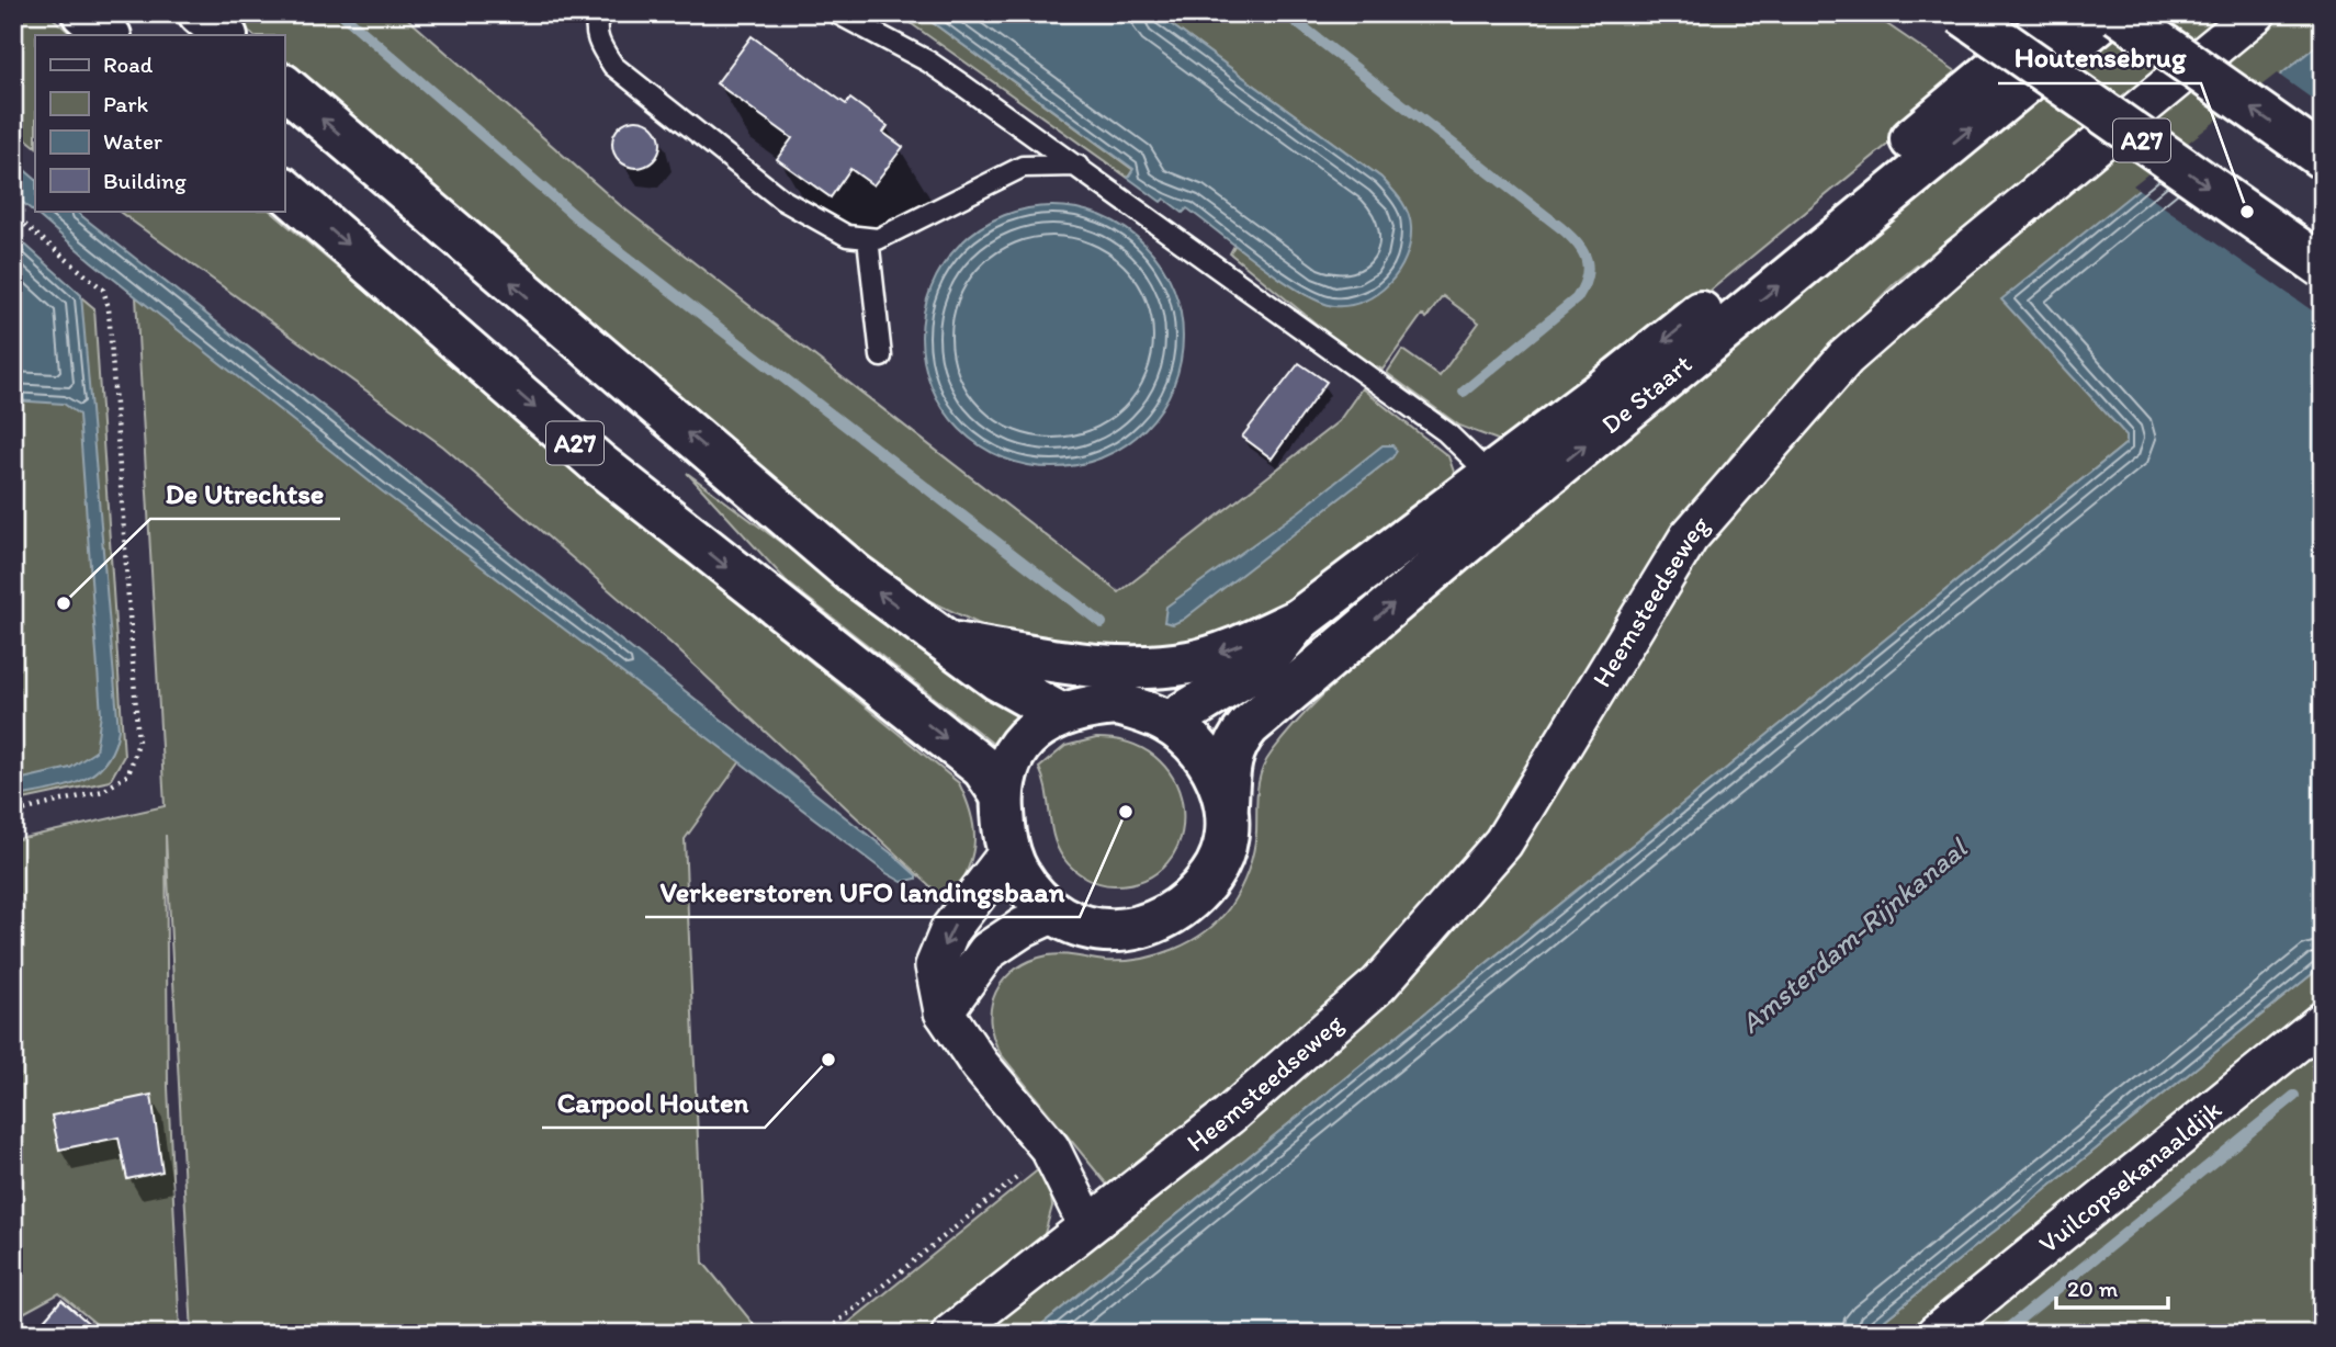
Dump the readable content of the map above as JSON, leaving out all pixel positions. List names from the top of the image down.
{
  "streets": {
    "main road": ["A27", "De Staart"],
    "street": ["Heemsteedseweg", "Vuilcopsekanaaldijk"]
  },
  "crossings": [
    ["A27", "De Staart"]
  ],
  "water": ["Amsterdam-Rijnkanaal"],
  "places": [
    "Houtensebrug",
    "De Utrechtse",
    "Verkeerstoren UFO landingsbaan",
    "Carpool Houten"
  ],
  "legend": [
    "Road",
    "Park",
    "Water",
    "Building"
  ],
  "scale_bar": "20 m"
}
